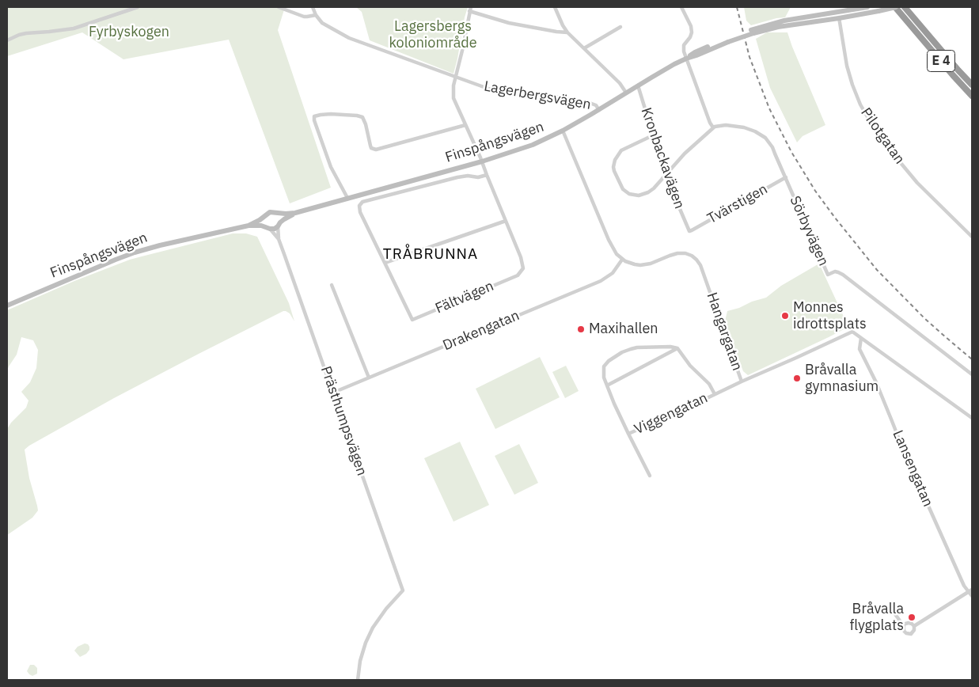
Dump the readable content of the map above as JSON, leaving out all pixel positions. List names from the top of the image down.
{
  "streets": {
    "highway": ["E 4"],
    "main road": ["Finspångsvägen"],
    "street": [
      "Lagerbergsvägen",
      "Pilotgatan",
      "Kronbackavägen",
      "Tvärstigen",
      "Sörbyvägen",
      "Fältvägen",
      "Drakengatan",
      "Hangargatan",
      "Viggengatan",
      "Prästhumpsvägen",
      "Lansengatan"
    ]
  },
  "crossings": [
    ["E 4", "Finspångsvägen"],
    ["Lagerbergsvägen", "Finspångsvägen"],
    ["Pilotgatan", "Finspångsvägen"],
    ["Finspångsvägen", "Kronbackavägen"],
    ["Finspångsvägen", "Prästhumpsvägen"],
    ["Kronbackavägen", "Tvärstigen"],
    ["Tvärstigen", "Sörbyvägen"],
    ["Drakengatan", "Hangargatan"],
    ["Drakengatan", "Prästhumpsvägen"],
    ["Hangargatan", "Viggengatan"],
    ["Hangargatan", "Lansengatan"]
  ],
  "districts": ["TRÅBRUNNA"],
  "parks": ["Lagersbergs koloniområde", "Fyrbyskogen"],
  "places": [
    "Monnes idrottsplats",
    "Maxihallen",
    "Bråvalla gymnasium",
    "Bråvalla flygplats"
  ]
}
